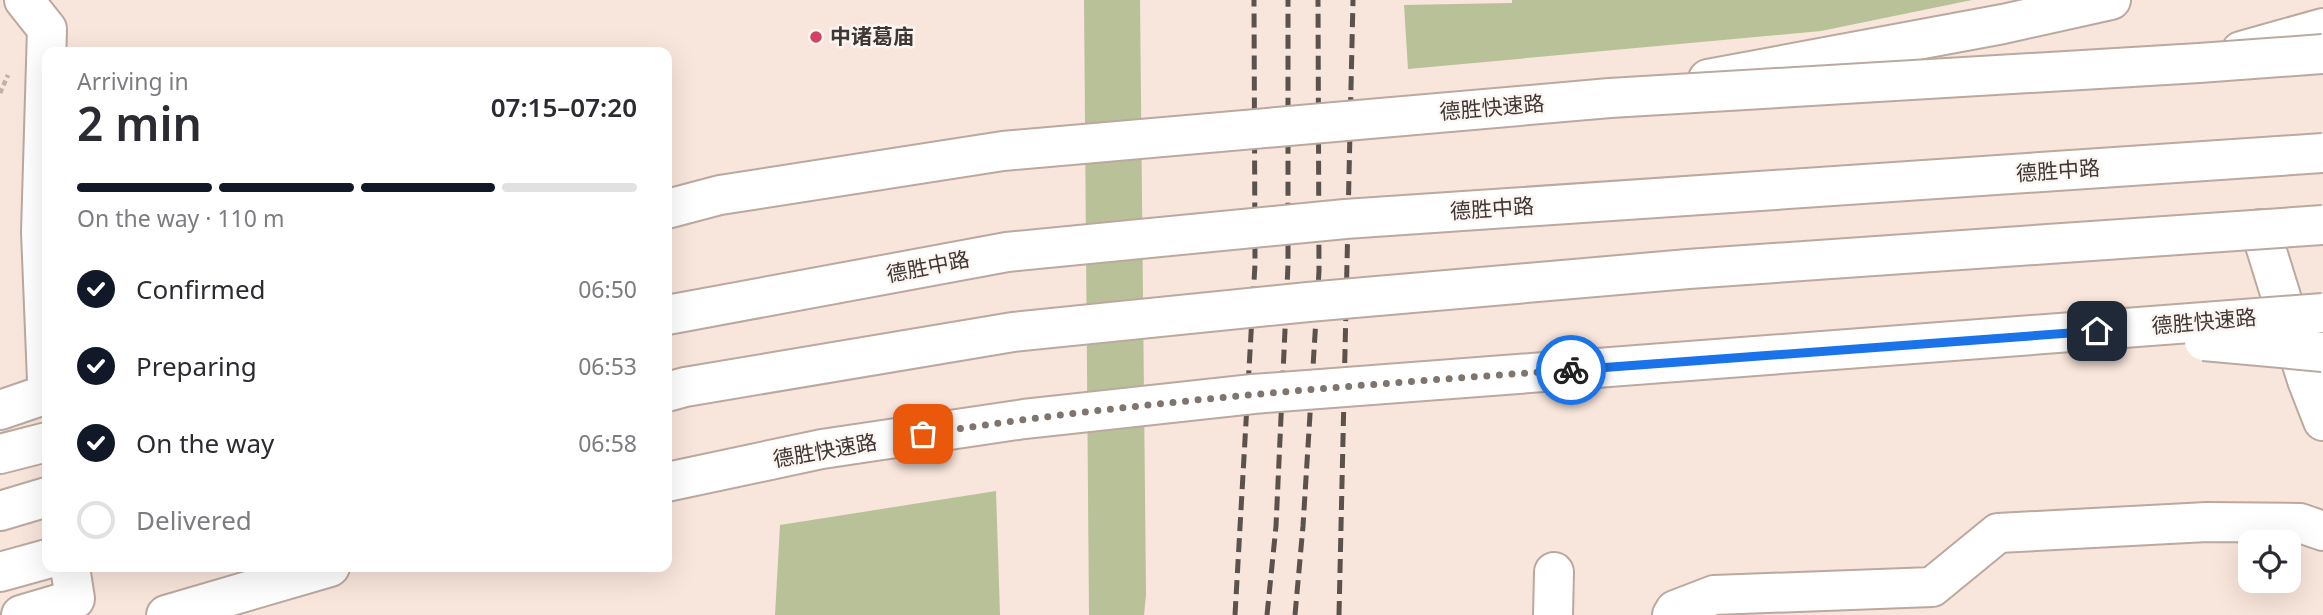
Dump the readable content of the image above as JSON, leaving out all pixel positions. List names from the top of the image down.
{
  "streets": {
    "main road": ["德胜快速路", "德胜中路"]
  },
  "places": ["中诸葛庙"],
  "page": {
    "heading": ["2 min", "Arriving in", "07:15–07:20"],
    "bar": "On the way · 110 m",
    "list": [
      ["Confirmed", "06:50"],
      ["Preparing", "06:53"],
      ["On the way", "06:58"],
      "Delivered"
    ]
  }
}
